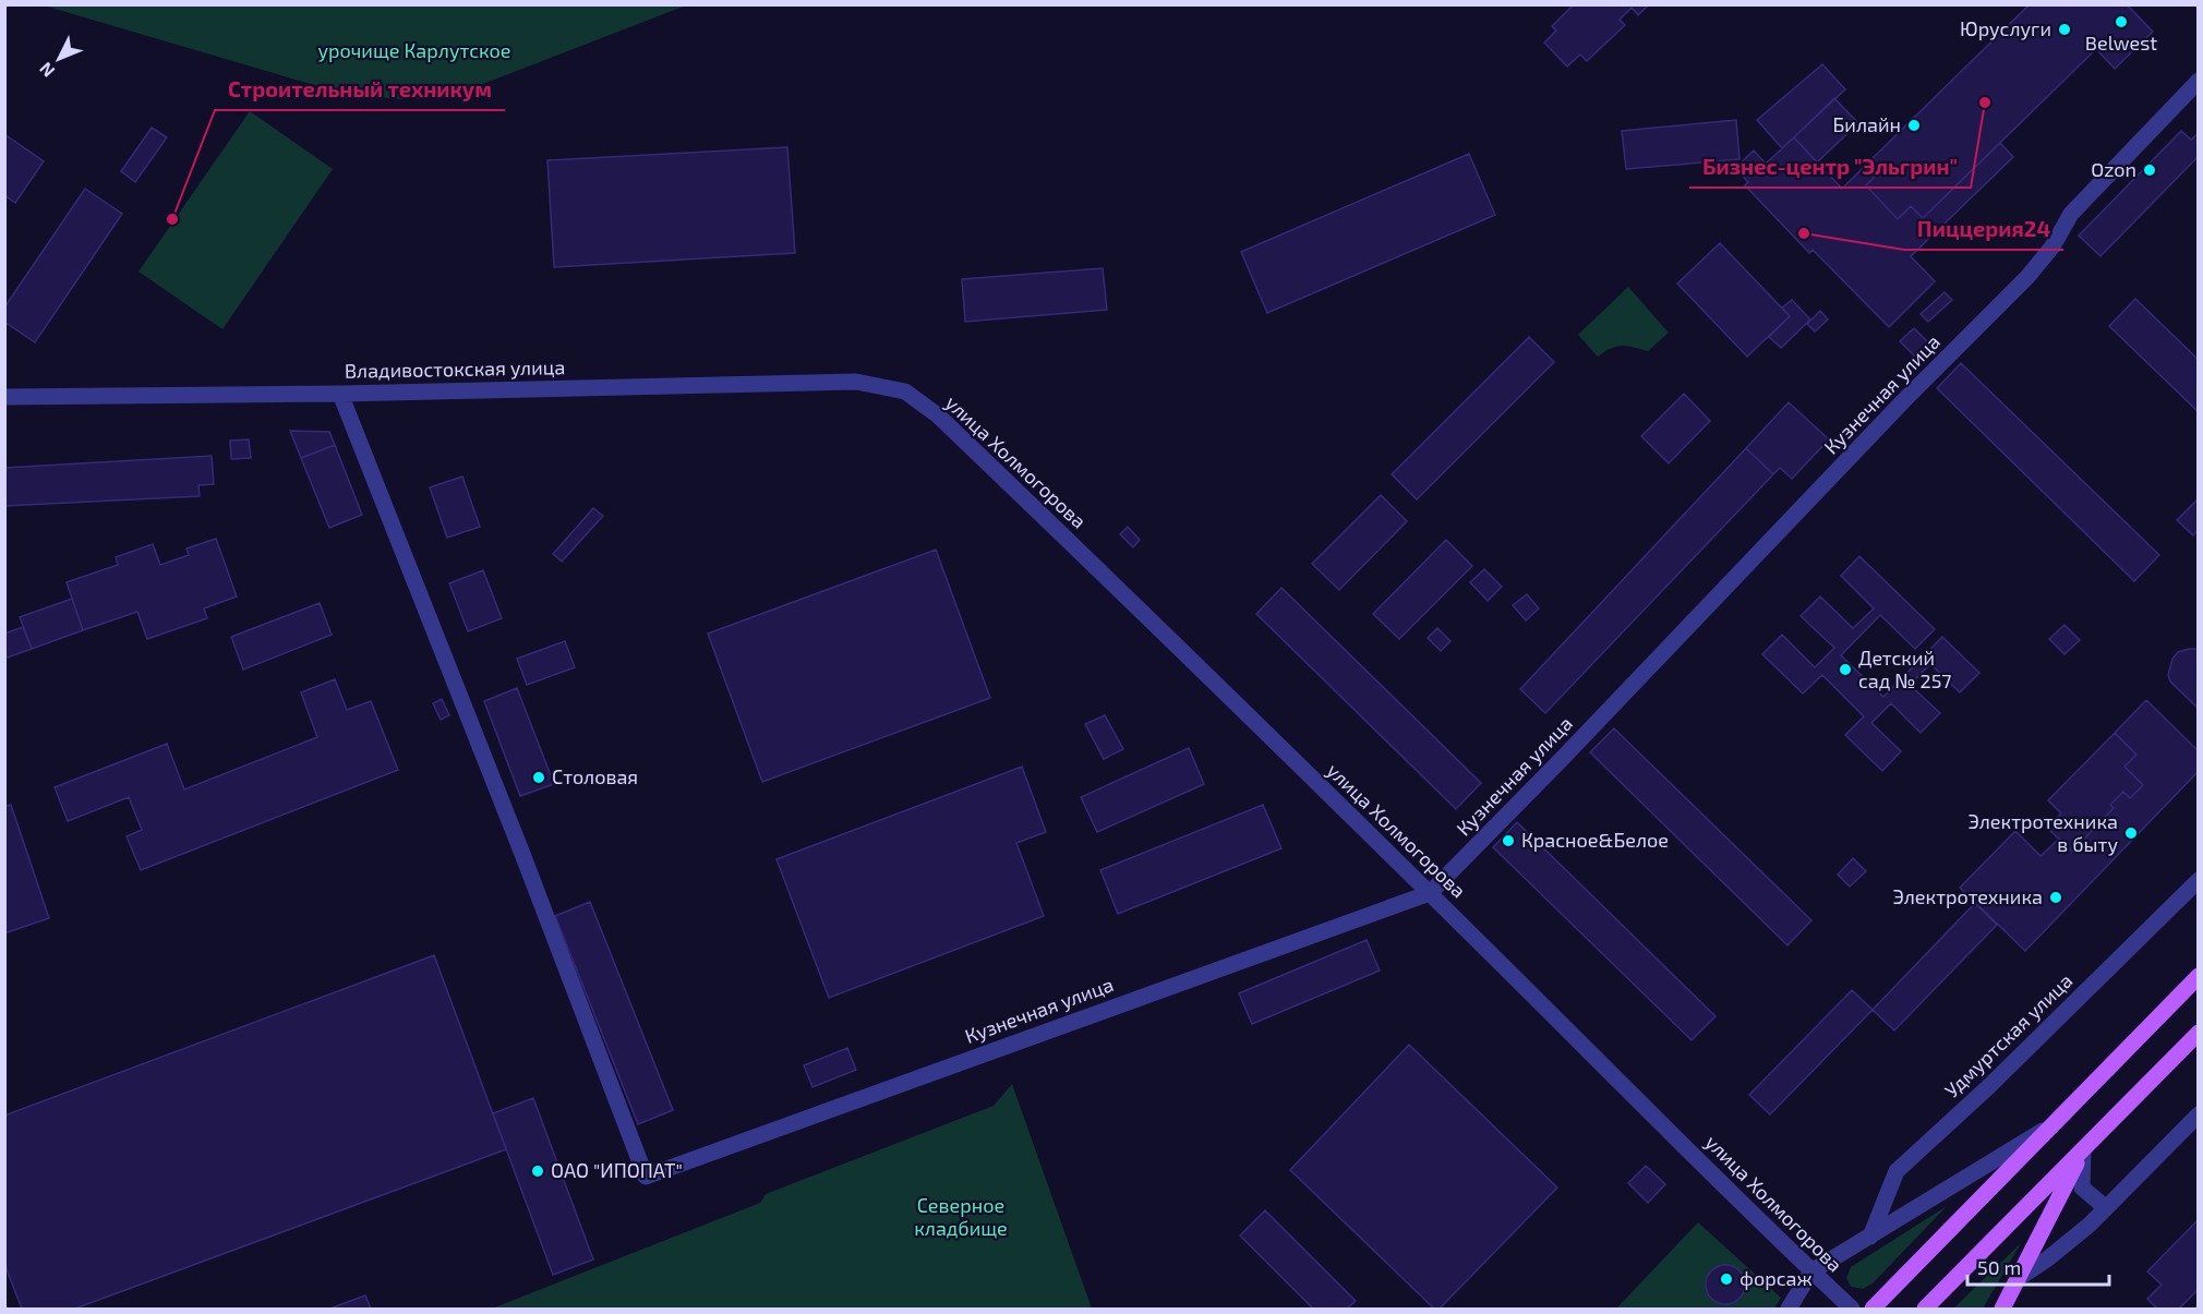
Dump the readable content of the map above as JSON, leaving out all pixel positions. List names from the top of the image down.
{
  "streets": {
    "street": [
      "Владивостокская улица",
      "Кузнечная улица",
      "улица Холмогорова",
      "Удмуртская улица"
    ]
  },
  "crossings": [
    ["Владивостокская улица", "Кузнечная улица"],
    ["Владивостокская улица", "улица Холмогорова"],
    ["Кузнечная улица", "улица Холмогорова"]
  ],
  "parks": ["урочище Карлутское", "Северное кладбище"],
  "places": [
    "Belwest",
    "Юруслуги",
    "Бизнес-центр \"Эльгрин\"",
    "Билайн",
    "Ozon",
    "Строительный техникум",
    "Пиццерия24",
    "Детский сад № 257",
    "Столовая",
    "Электротехника в быту",
    "Красное&Белое",
    "Электротехника",
    "ОАО \"ИПОПАТ\"",
    "форсаж"
  ],
  "scale_bar": "50 m",
  "north": "bottom left"
}
